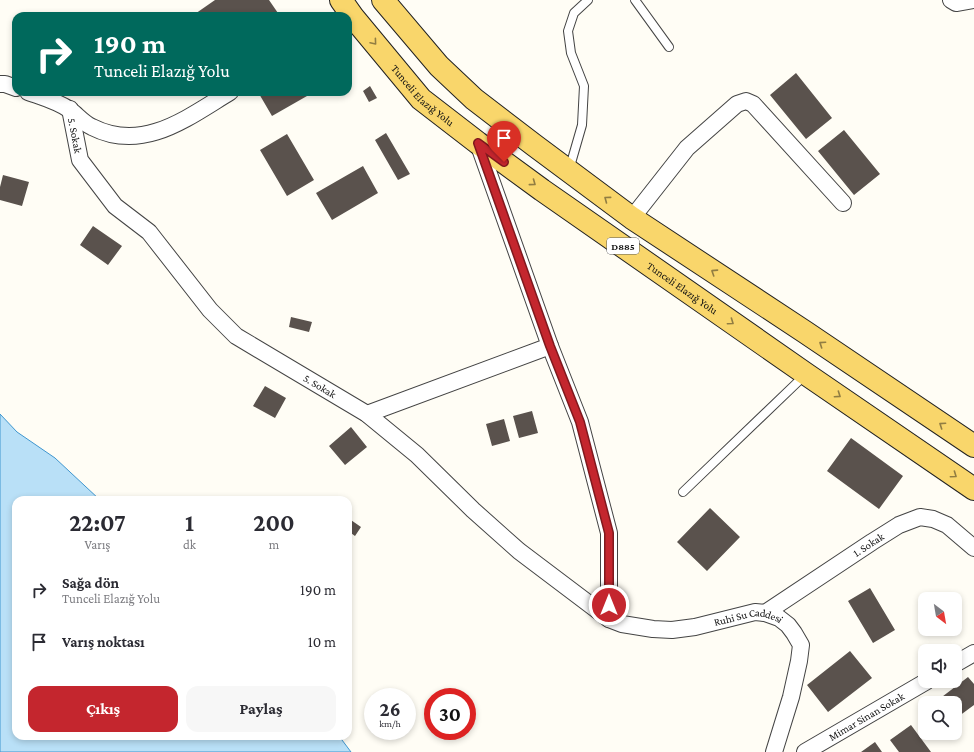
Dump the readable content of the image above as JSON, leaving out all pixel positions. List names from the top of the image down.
{
  "streets": {
    "main road": ["Tunceli Elazığ Yolu", "D885"],
    "street": [
      "5. Sokak",
      "1. Sokak",
      "Ruhi Su Caddesi",
      "Mimar Sinan Sokak"
    ]
  },
  "crossings": [
    ["5. Sokak", "Ruhi Su Caddesi"],
    ["1. Sokak", "Ruhi Su Caddesi"]
  ],
  "north": "bottom right",
  "page": {
    "turn": ["190 m", "Tunceli Elazığ Yolu"],
    "eta": [
      "22:07",
      "Varış",
      "1",
      "dk",
      "200",
      "m"
    ],
    "list": [
      {
        "name": "Sağa dön",
        "note": "Tunceli Elazığ Yolu",
        "value": "190 m"
      },
      {
        "name": "Varış noktası",
        "value": "10 m"
      }
    ],
    "buttons": ["Çıkış", "Paylaş"],
    "speed": "26 km/h",
    "limit": "30"
  }
}
